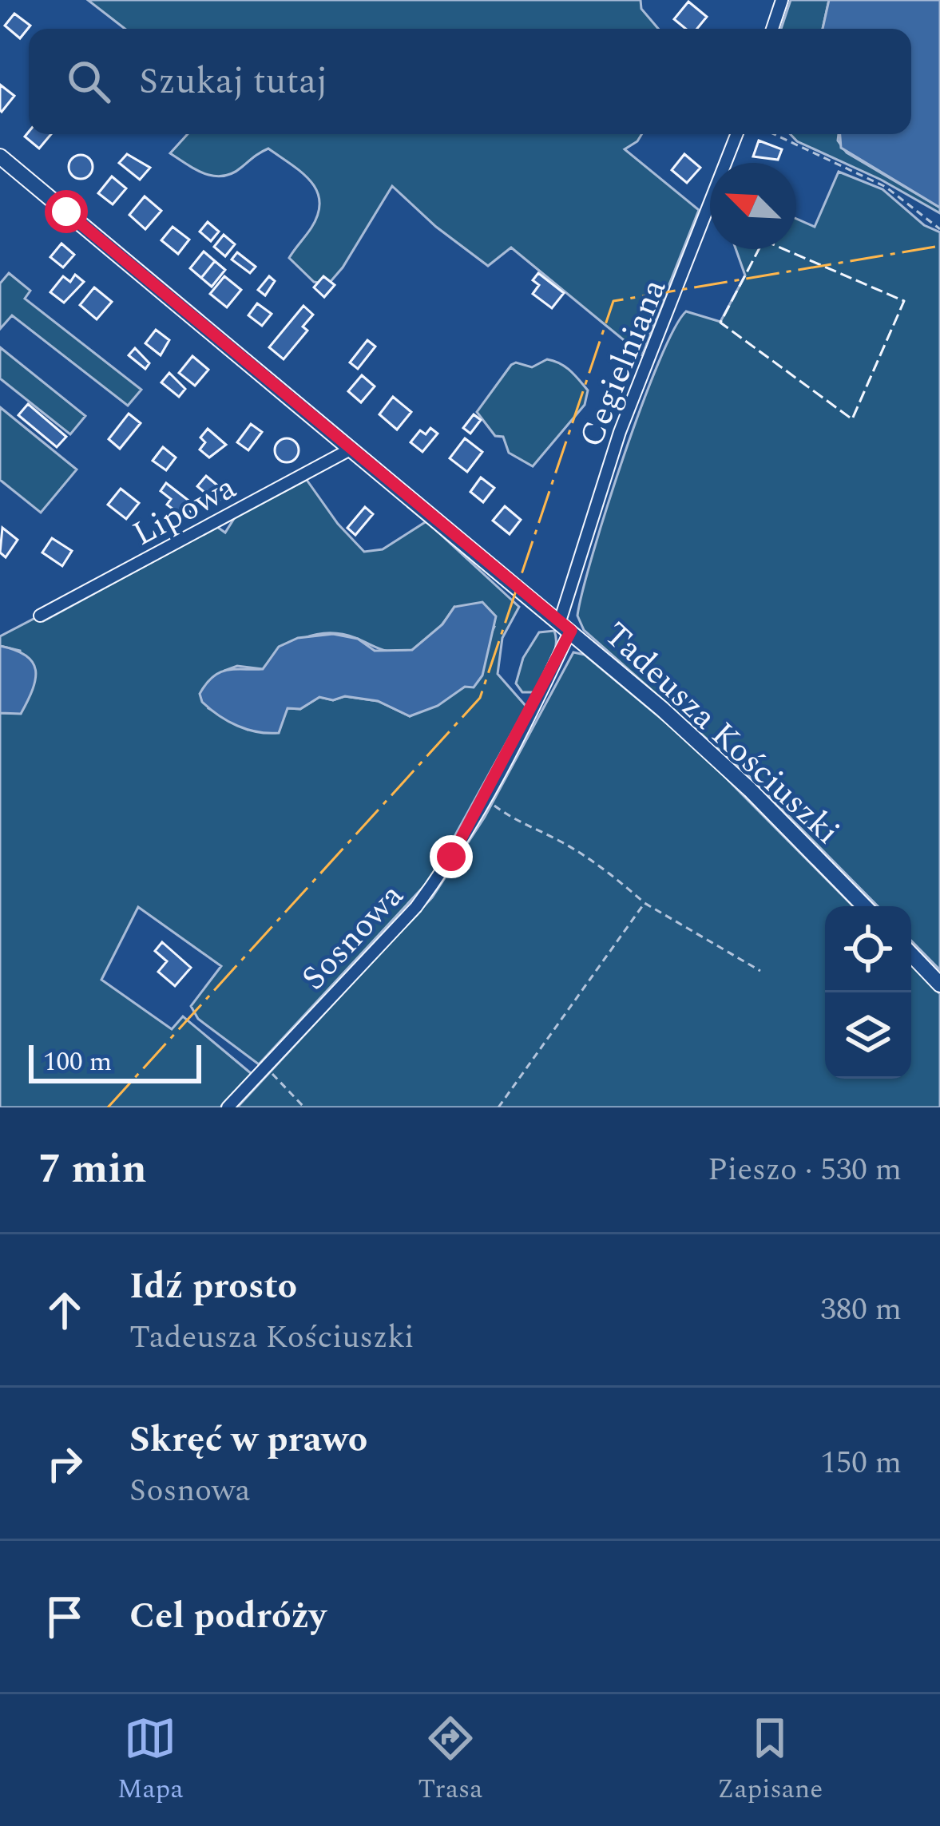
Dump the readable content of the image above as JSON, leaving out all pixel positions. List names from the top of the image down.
{
  "streets": {
    "street": [
      "Cegielniana",
      "Lipowa",
      "Tadeusza Kościuszki",
      "Sosnowa"
    ]
  },
  "crossings": [
    ["Cegielniana", "Tadeusza Kościuszki"],
    ["Cegielniana", "Sosnowa"],
    ["Lipowa", "Tadeusza Kościuszki"],
    ["Tadeusza Kościuszki", "Sosnowa"]
  ],
  "scale_bar": "100 m",
  "north": "top left",
  "page": {
    "search": "Szukaj tutaj",
    "scale": "100 m",
    "heading": ["7 min", "Pieszo · 530 m"],
    "list": [
      ["Idź prosto", "Tadeusza Kościuszki", "380 m"],
      ["Skręć w prawo", "Sosnowa", "150 m"],
      "Cel podróży"
    ],
    "nav": ["Mapa", "Trasa", "Zapisane"]
  }
}
